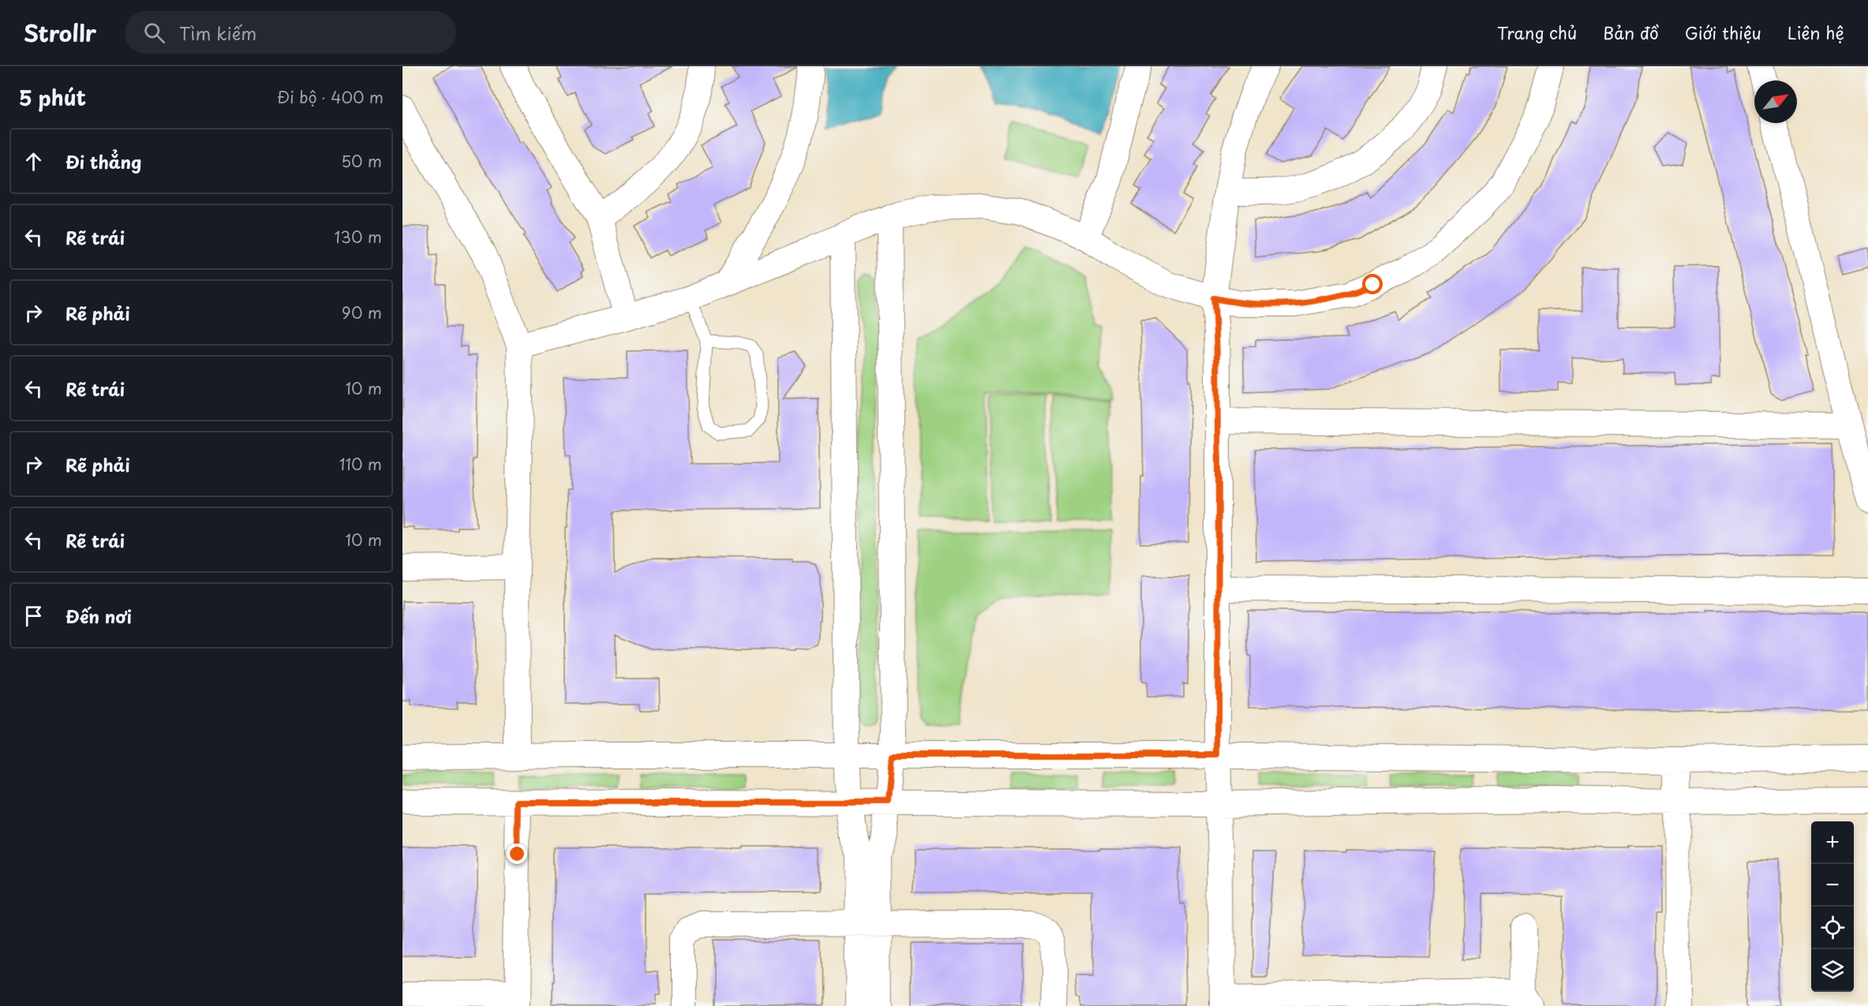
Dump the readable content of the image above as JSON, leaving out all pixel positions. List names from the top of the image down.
{
  "north": "top right",
  "page": {
    "header": "Strollr",
    "search": "Tìm kiếm",
    "nav": [
      "Trang chủ",
      "Bản đồ",
      "Giới thiệu",
      "Liên hệ"
    ],
    "heading": ["5 phút", "Đi bộ · 400 m"],
    "list": [
      ["Đi thẳng", "50 m"],
      ["Rẽ trái", "130 m"],
      ["Rẽ phải", "90 m"],
      ["Rẽ trái", "10 m"],
      ["Rẽ phải", "110 m"],
      ["Rẽ trái", "10 m"],
      "Đến nơi"
    ],
    "map_buttons": ["+", "−"]
  }
}
